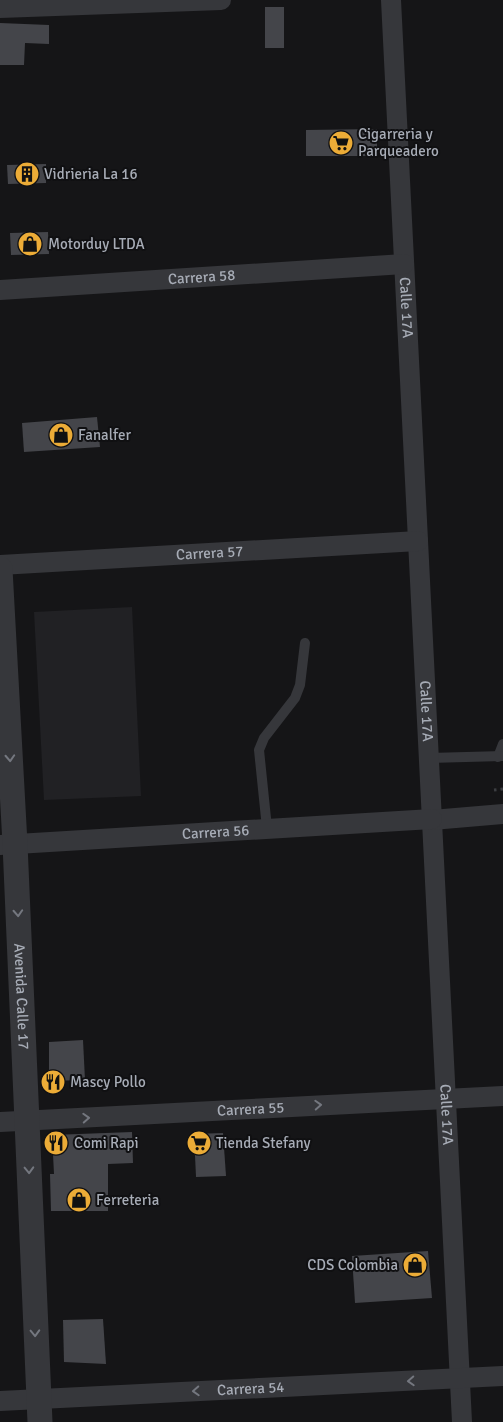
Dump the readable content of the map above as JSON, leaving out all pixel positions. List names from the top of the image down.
{
  "streets": {
    "street": [
      "Carrera 58",
      "Calle 17A",
      "Carrera 57",
      "Carrera 56",
      "Avenida Calle 17",
      "Carrera 55",
      "Carrera 54"
    ]
  },
  "crossings": [
    ["Carrera 58", "Calle 17A"],
    ["Calle 17A", "Carrera 57"],
    ["Calle 17A", "Carrera 56"],
    ["Calle 17A", "Carrera 55"],
    ["Calle 17A", "Carrera 54"],
    ["Carrera 56", "Avenida Calle 17"],
    ["Avenida Calle 17", "Carrera 55"],
    ["Avenida Calle 17", "Carrera 54"]
  ],
  "one_way": ["Avenida Calle 17", "Carrera 55", "Carrera 54"],
  "places": {
    "supermarket": ["Cigarreria y Parqueadero", "Tienda Stefany"],
    "building": ["Vidrieria La 16"],
    "shop": [
      "Motorduy LTDA",
      "Fanalfer",
      "Ferreteria",
      "CDS Colombia"
    ],
    "restaurant": ["Mascy Pollo", "Comi Rapi"]
  }
}
